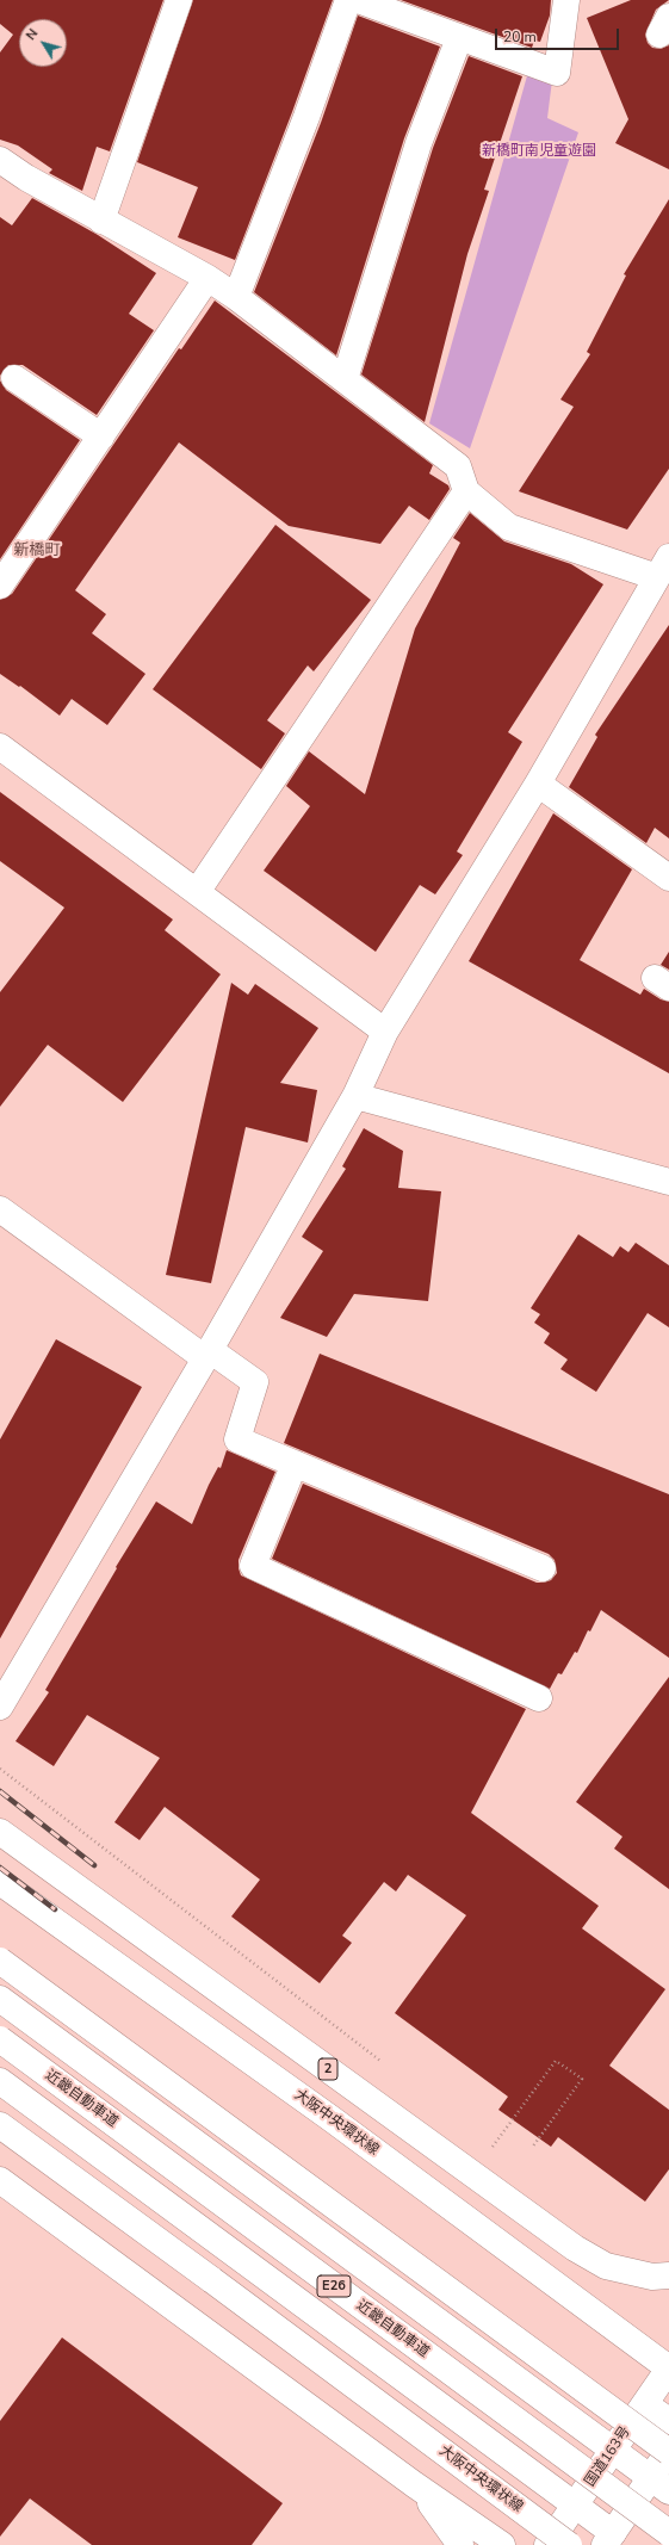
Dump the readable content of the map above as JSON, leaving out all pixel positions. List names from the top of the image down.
{
  "streets": {
    "main road": [
      "2",
      "近畿自動車道",
      "大阪中央環状線",
      "E26",
      "国道163号"
    ]
  },
  "crossings": [
    ["大阪中央環状線", "国道163号"]
  ],
  "districts": ["新橋町"],
  "parks": ["新橋町南児童遊園"],
  "scale_bar": "20 m",
  "north": "top left"
}
